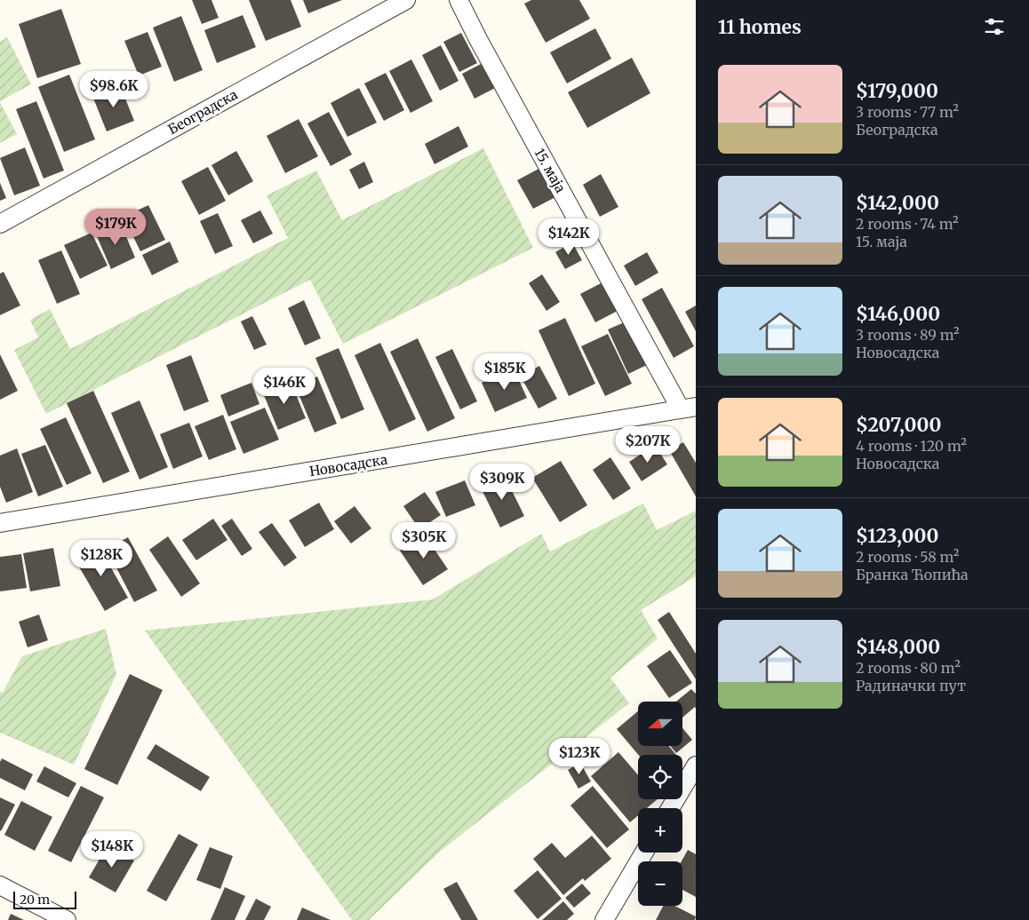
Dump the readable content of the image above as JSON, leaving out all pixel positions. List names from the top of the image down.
{
  "streets": {
    "street": ["Београдска", "15. маја", "Новосадска"]
  },
  "crossings": [
    ["15. маја", "Новосадска"]
  ],
  "scale_bar": "20 m",
  "north": "left",
  "page": {
    "heading": "11 homes",
    "list": [
      {
        "name": "$179,000",
        "note": "3 rooms · 77 m² · Београдска"
      },
      {
        "name": "$142,000",
        "note": "2 rooms · 74 m² · 15. маја"
      },
      {
        "name": "$146,000",
        "note": "3 rooms · 89 m² · Новосадска"
      },
      {
        "name": "$207,000",
        "note": "4 rooms · 120 m² · Новосадска"
      },
      {
        "name": "$123,000",
        "note": "2 rooms · 58 m² · Бранка Ћопића"
      },
      {
        "name": "$148,000",
        "note": "2 rooms · 80 m² · Радиначки пут"
      }
    ],
    "price": [
      "$98.6K",
      "$179K",
      "$142K",
      "$185K",
      "$146K",
      "$207K",
      "$309K",
      "$305K",
      "$128K",
      "$123K",
      "$148K"
    ],
    "map_buttons": ["+", "−"],
    "scale": "20 m"
  }
}
